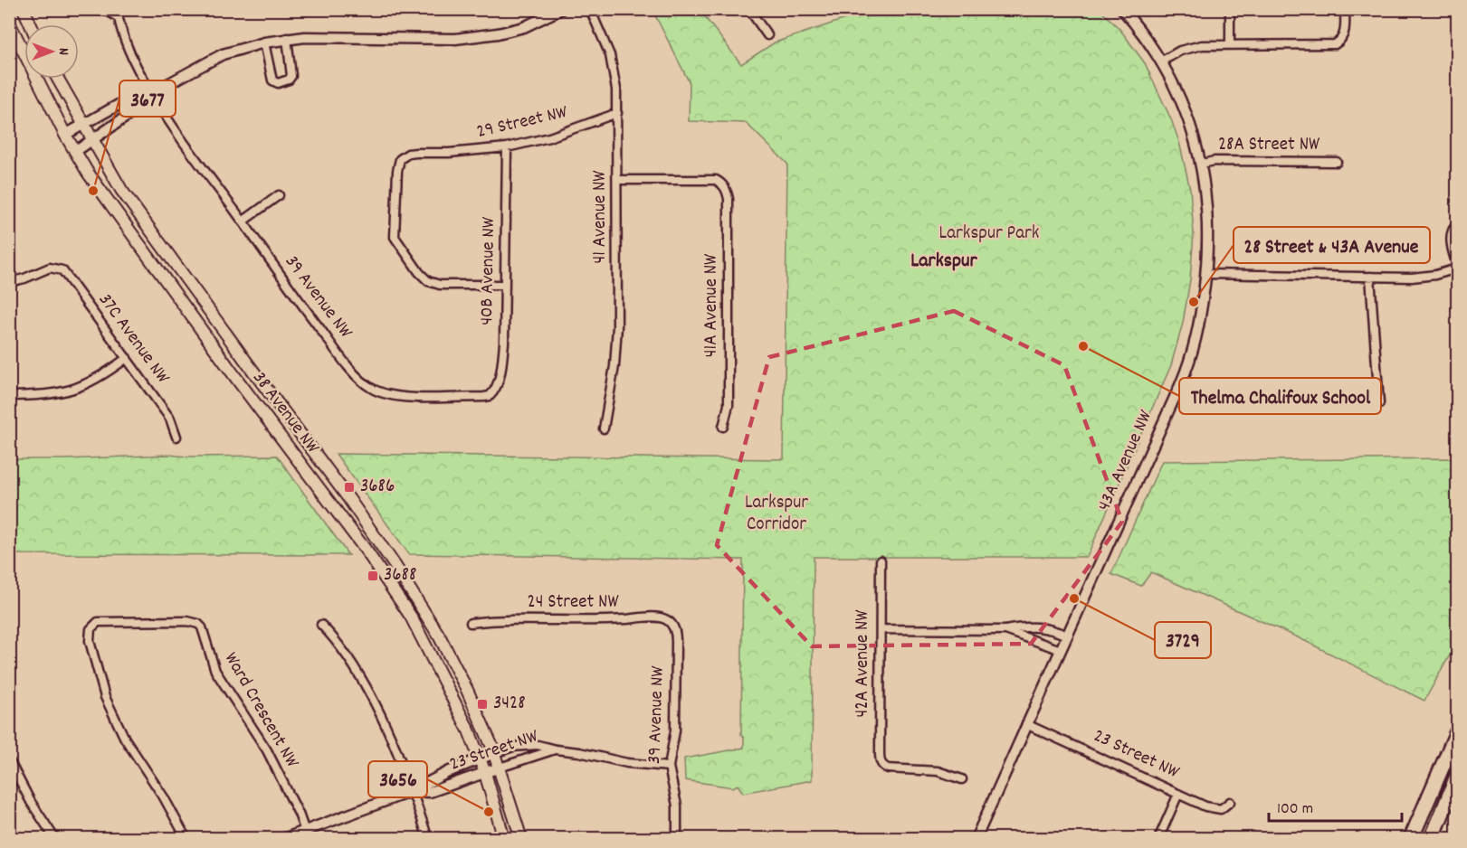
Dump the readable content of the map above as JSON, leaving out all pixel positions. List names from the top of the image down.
{
  "streets": {
    "main road": ["38 Avenue NW"],
    "street": [
      "29 Street NW",
      "28A Street NW",
      "41 Avenue NW",
      "40B Avenue NW",
      "39 Avenue NW",
      "41A Avenue NW",
      "37C Avenue NW",
      "43A Avenue NW",
      "24 Street NW",
      "42A Avenue NW",
      "Ward Crescent NW",
      "23 Street NW"
    ]
  },
  "crossings": [
    ["29 Street NW", "41 Avenue NW"],
    ["29 Street NW", "40B Avenue NW"],
    ["28A Street NW", "43A Avenue NW"],
    ["41 Avenue NW", "41A Avenue NW"],
    ["40B Avenue NW", "39 Avenue NW"],
    ["39 Avenue NW", "24 Street NW"],
    ["39 Avenue NW", "23 Street NW"],
    ["38 Avenue NW", "23 Street NW"],
    ["43A Avenue NW", "23 Street NW"],
    ["Ward Crescent NW", "23 Street NW"]
  ],
  "districts": ["Larkspur"],
  "parks": ["Larkspur Park", "Larkspur Corridor"],
  "places": {
    "other": [
      "3677",
      "28 Street & 43A Avenue",
      "Thelma Chalifoux School",
      "3729",
      "3656"
    ],
    "transit": ["3686", "3688", "3428"]
  },
  "scale_bar": "100 m",
  "north": "right"
}
